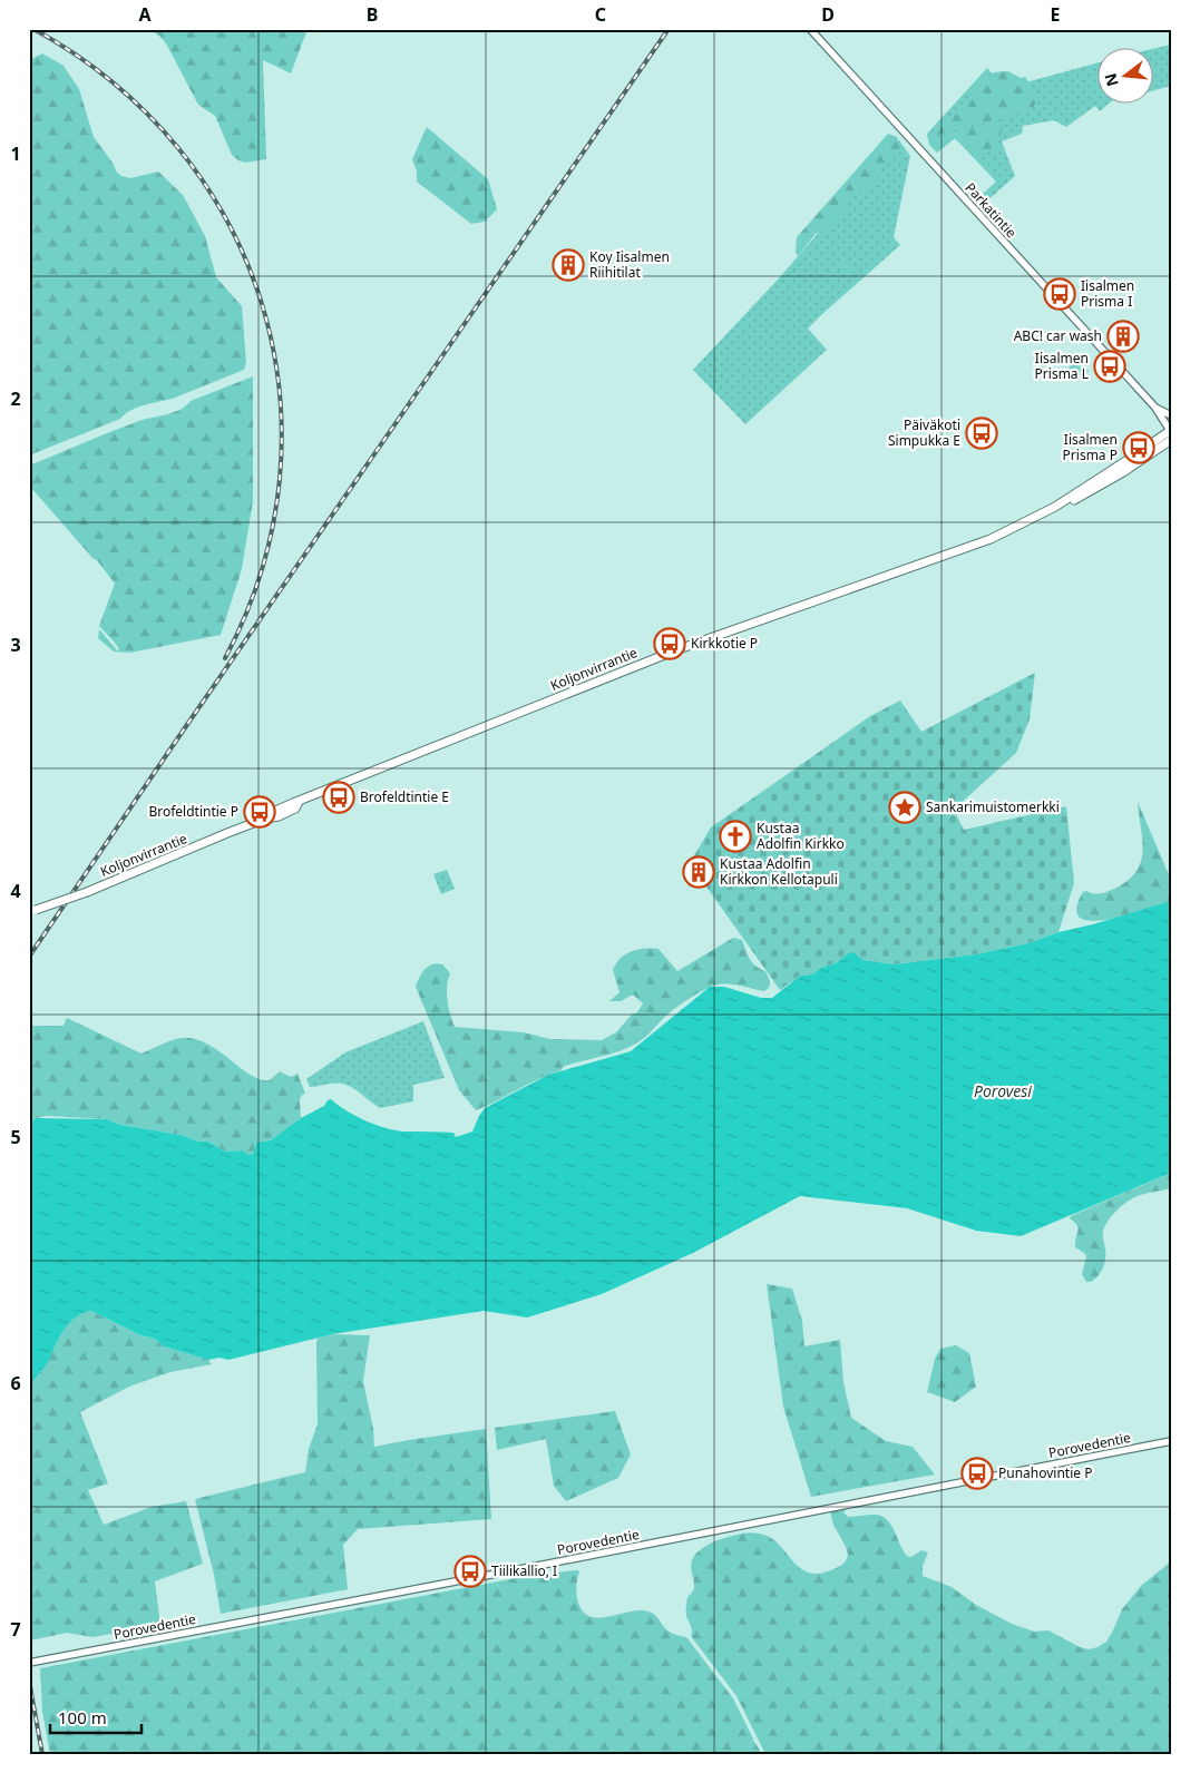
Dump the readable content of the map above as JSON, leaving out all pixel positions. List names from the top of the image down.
{
  "streets": {
    "main road": ["Koljonvirrantie"],
    "street": ["Parkatintie", "Porovedentie"]
  },
  "crossings": [
    ["Parkatintie", "Koljonvirrantie"]
  ],
  "water": ["Porovesi"],
  "places": {
    "building": ["Koy Iisalmen Riihitilat", "ABC! car wash", "Kustaa Adolfin Kirkkon Kellotapuli"],
    "bus stop": [
      "Iisalmen Prisma I",
      "Iisalmen Prisma L",
      "Päiväkoti Simpukka E",
      "Iisalmen Prisma P",
      "Kirkkotie P",
      "Brofeldtintie E",
      "Brofeldtintie P",
      "Punahovintie P",
      "Tiilikallio, I"
    ],
    "place": ["Sankarimuistomerkki"],
    "church": ["Kustaa Adolfin Kirkko"]
  },
  "scale_bar": "100 m",
  "north": "left",
  "grid": {
    "columns": [
      "A",
      "B",
      "C",
      "D",
      "E"
    ],
    "rows": [
      "1",
      "2",
      "3",
      "4",
      "5",
      "6",
      "7"
    ]
  }
}
